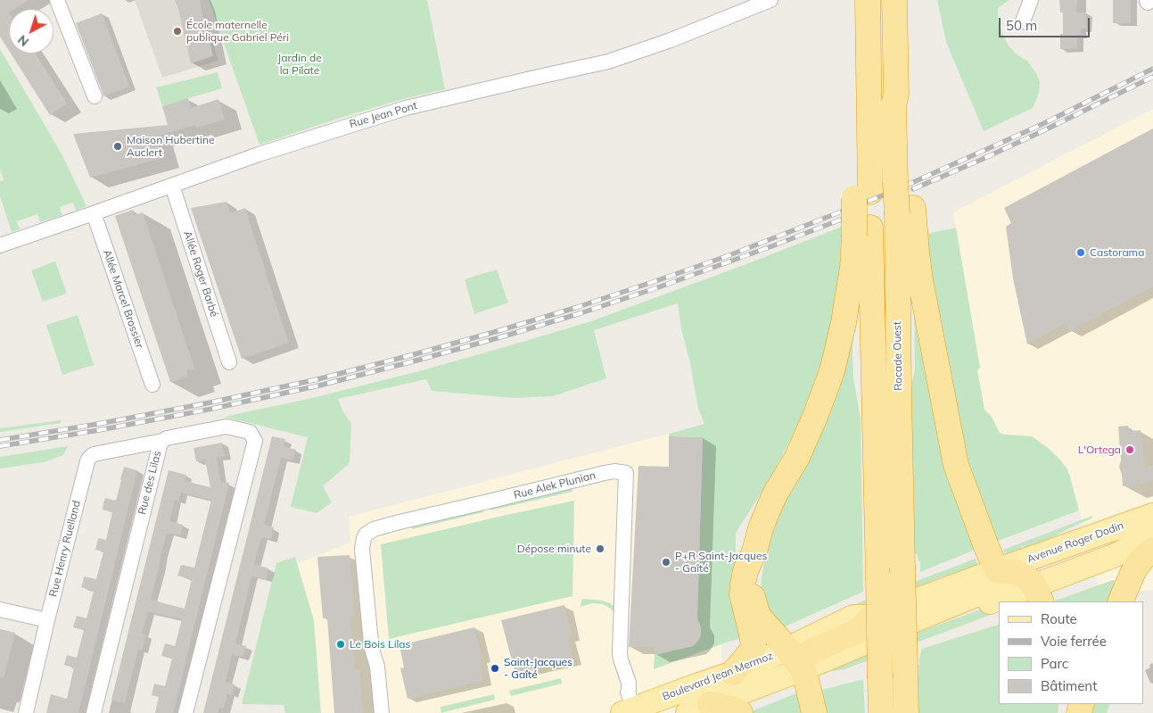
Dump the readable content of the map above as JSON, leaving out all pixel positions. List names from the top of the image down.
{
  "streets": {
    "highway": ["Rocade Ouest"],
    "main road": ["Avenue Roger Dodin", "Boulevard Jean Mermoz"],
    "street": [
      "Rue Jean Pont",
      "Allée Roger Barbé",
      "Allée Marcel Brossier",
      "Rue des Lilas",
      "Rue Alek Plunian",
      "Rue Henry Ruelland"
    ]
  },
  "crossings": [
    ["Rue Jean Pont", "Allée Roger Barbé"],
    ["Rue Jean Pont", "Allée Marcel Brossier"],
    ["Rue des Lilas", "Rue Henry Ruelland"],
    ["Rue Alek Plunian", "Boulevard Jean Mermoz"],
    ["Avenue Roger Dodin", "Boulevard Jean Mermoz"]
  ],
  "parks": ["Jardin de la Pilate"],
  "places": [
    "École maternelle publique Gabriel Péri",
    "Maison Hubertine Auclert",
    "Castorama",
    "L'Ortega",
    "Dépose minute",
    "P+R Saint-Jacques - Gaîté",
    "Le Bois Lilas",
    "Saint-Jacques - Gaîté"
  ],
  "legend": [
    "Route",
    "Voie ferrée",
    "Parc",
    "Bâtiment"
  ],
  "scale_bar": "50 m",
  "north": "bottom left"
}
